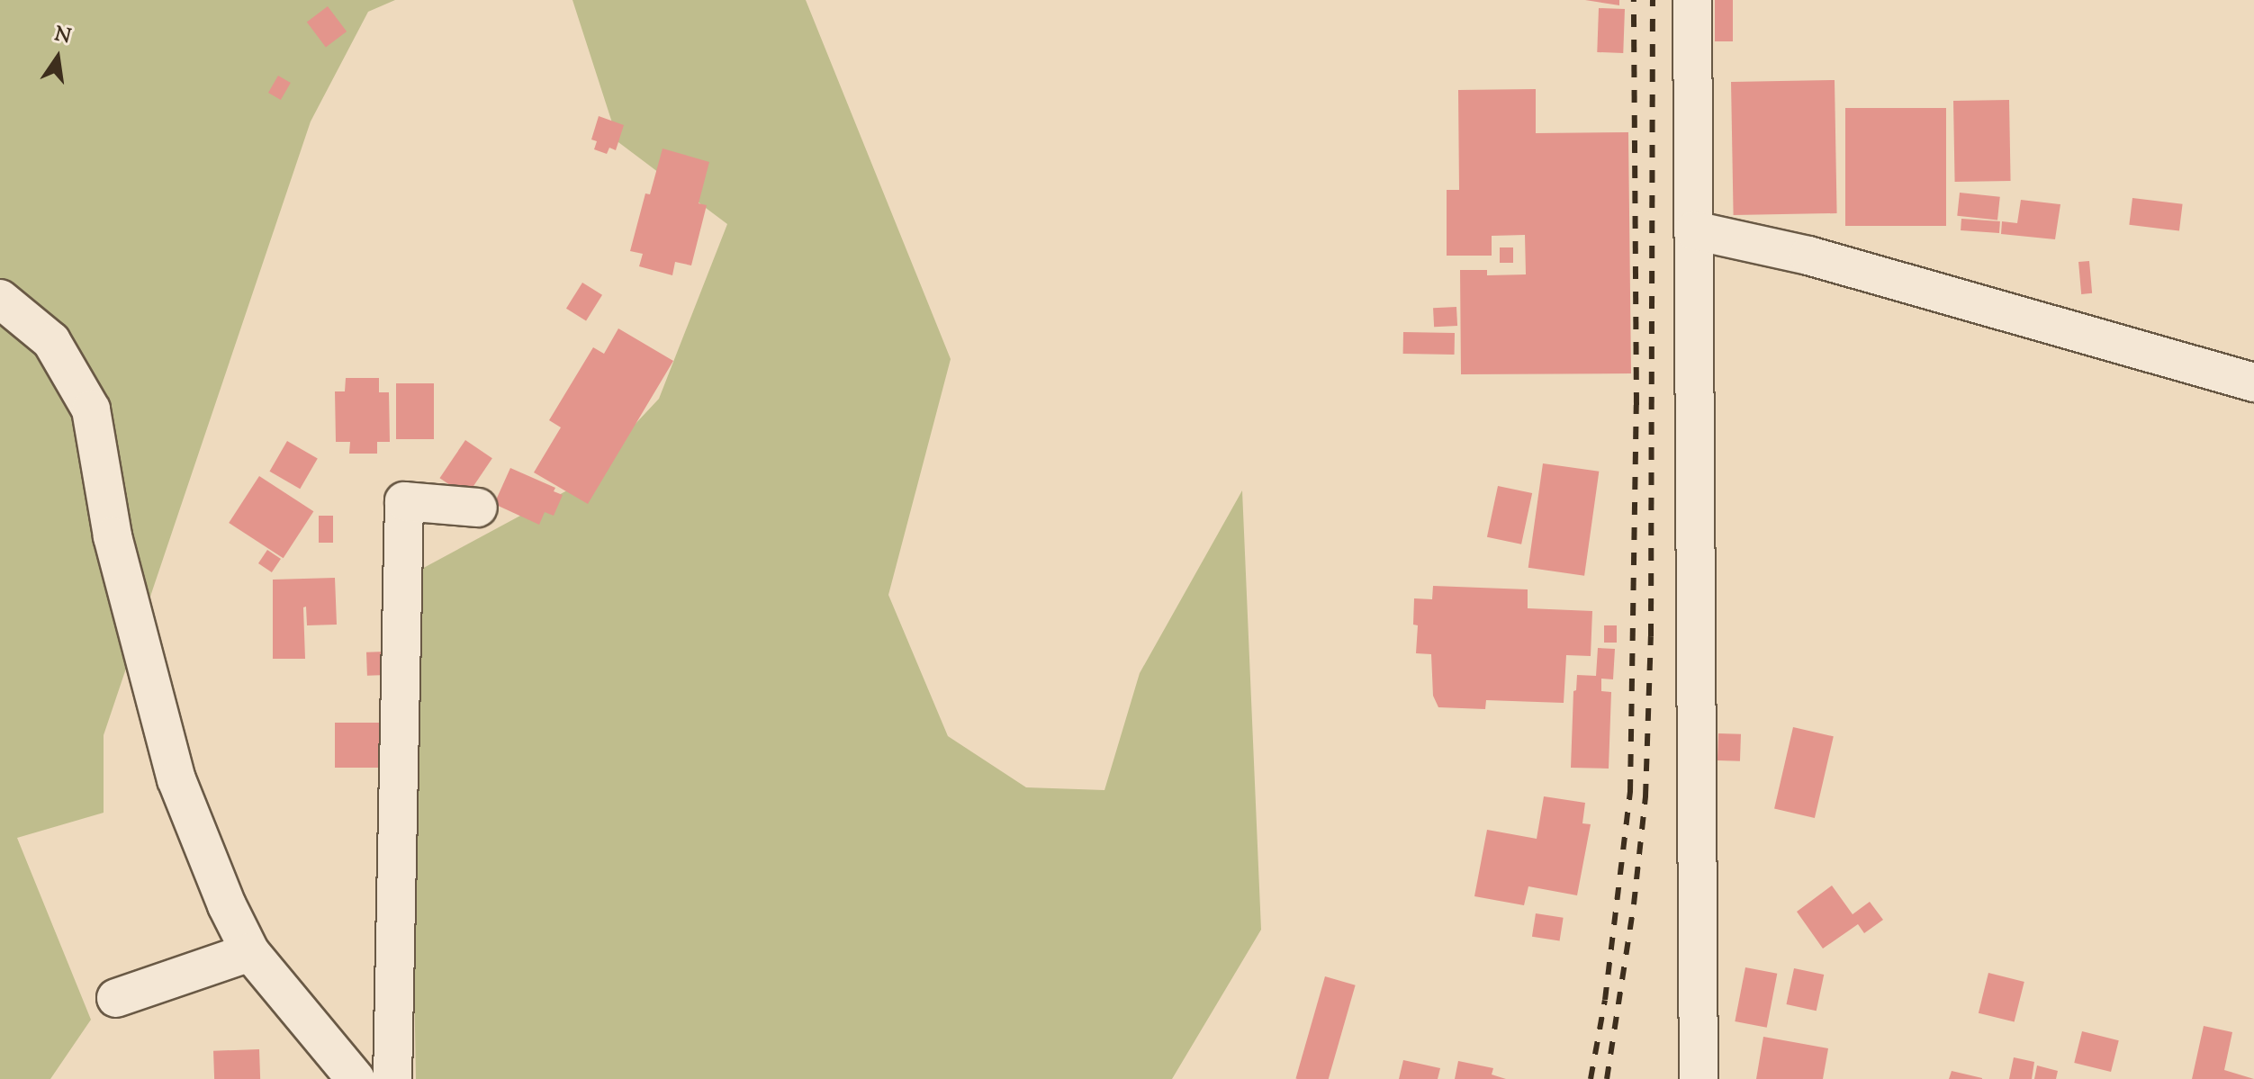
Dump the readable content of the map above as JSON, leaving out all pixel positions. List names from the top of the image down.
{
  "north": "top"
}
